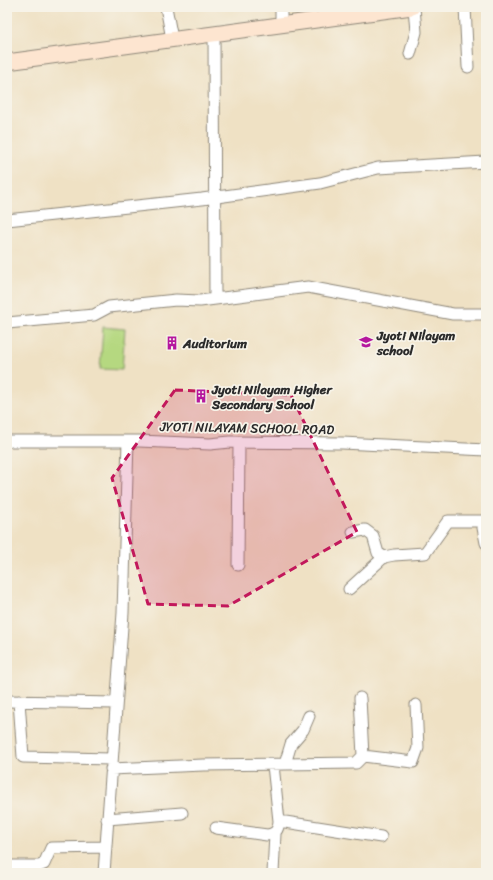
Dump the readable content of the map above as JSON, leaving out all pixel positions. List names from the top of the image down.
{
  "streets": {
    "street": ["JYOTI NILAYAM SCHOOL ROAD"]
  },
  "places": {
    "school or university": ["Jyoti Nilayam school"],
    "building": ["Auditorium", "Jyoti Nilayam Higher Secondary School"]
  }
}
